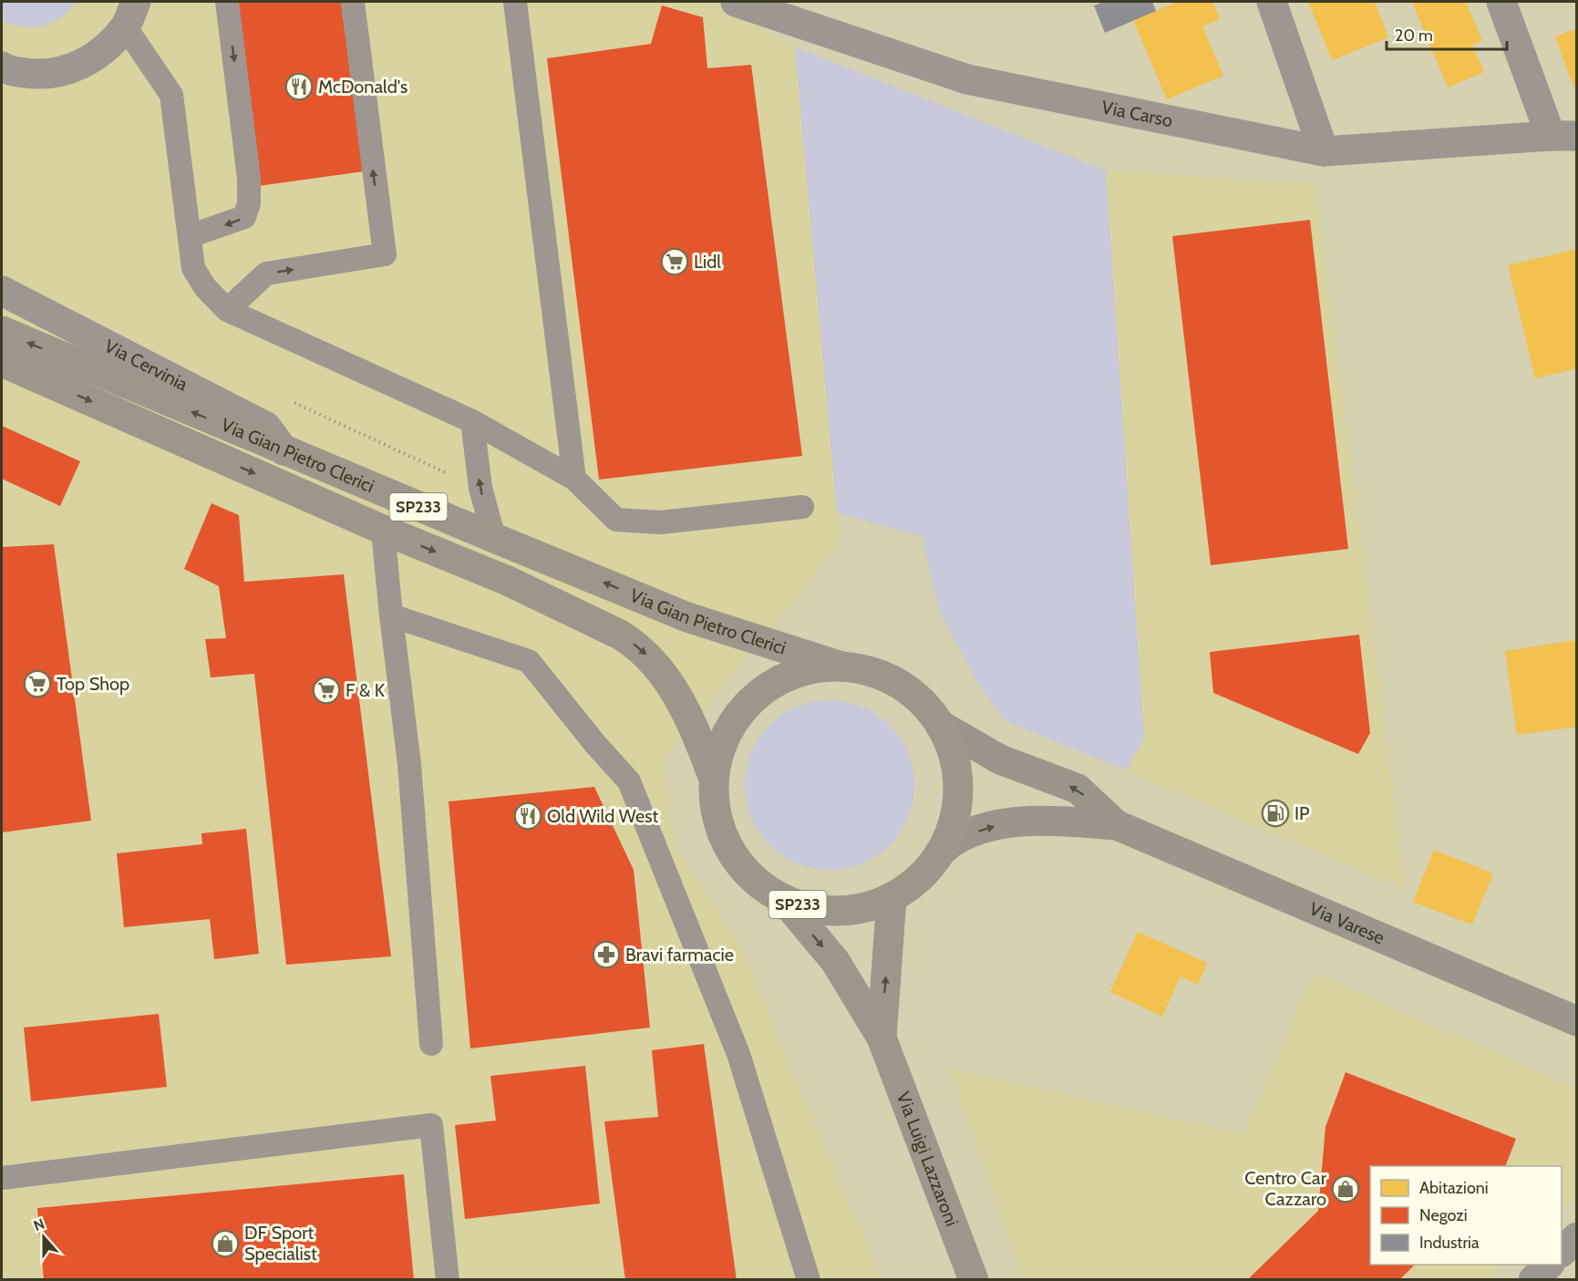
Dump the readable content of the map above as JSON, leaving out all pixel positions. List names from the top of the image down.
{
  "streets": {
    "main road": ["Via Gian Pietro Clerici", "SP233", "Via Luigi Lazzaroni"],
    "street": ["Via Carso", "Via Cervinia", "Via Varese"]
  },
  "crossings": [
    ["Via Cervinia", "Via Gian Pietro Clerici"],
    ["Via Gian Pietro Clerici", "SP233"],
    ["SP233", "Via Varese"],
    ["SP233", "Via Luigi Lazzaroni"]
  ],
  "places": {
    "restaurant": ["McDonald's", "Old Wild West"],
    "supermarket": ["Lidl", "Top Shop", "F & K"],
    "fuel station": ["IP"],
    "pharmacy": ["Bravi farmacie"],
    "shop": ["Centro Car Cazzaro", "DF Sport Specialist"]
  },
  "legend": ["Abitazioni", "Negozi", "Industria"],
  "scale_bar": "20 m",
  "north": "top"
}
